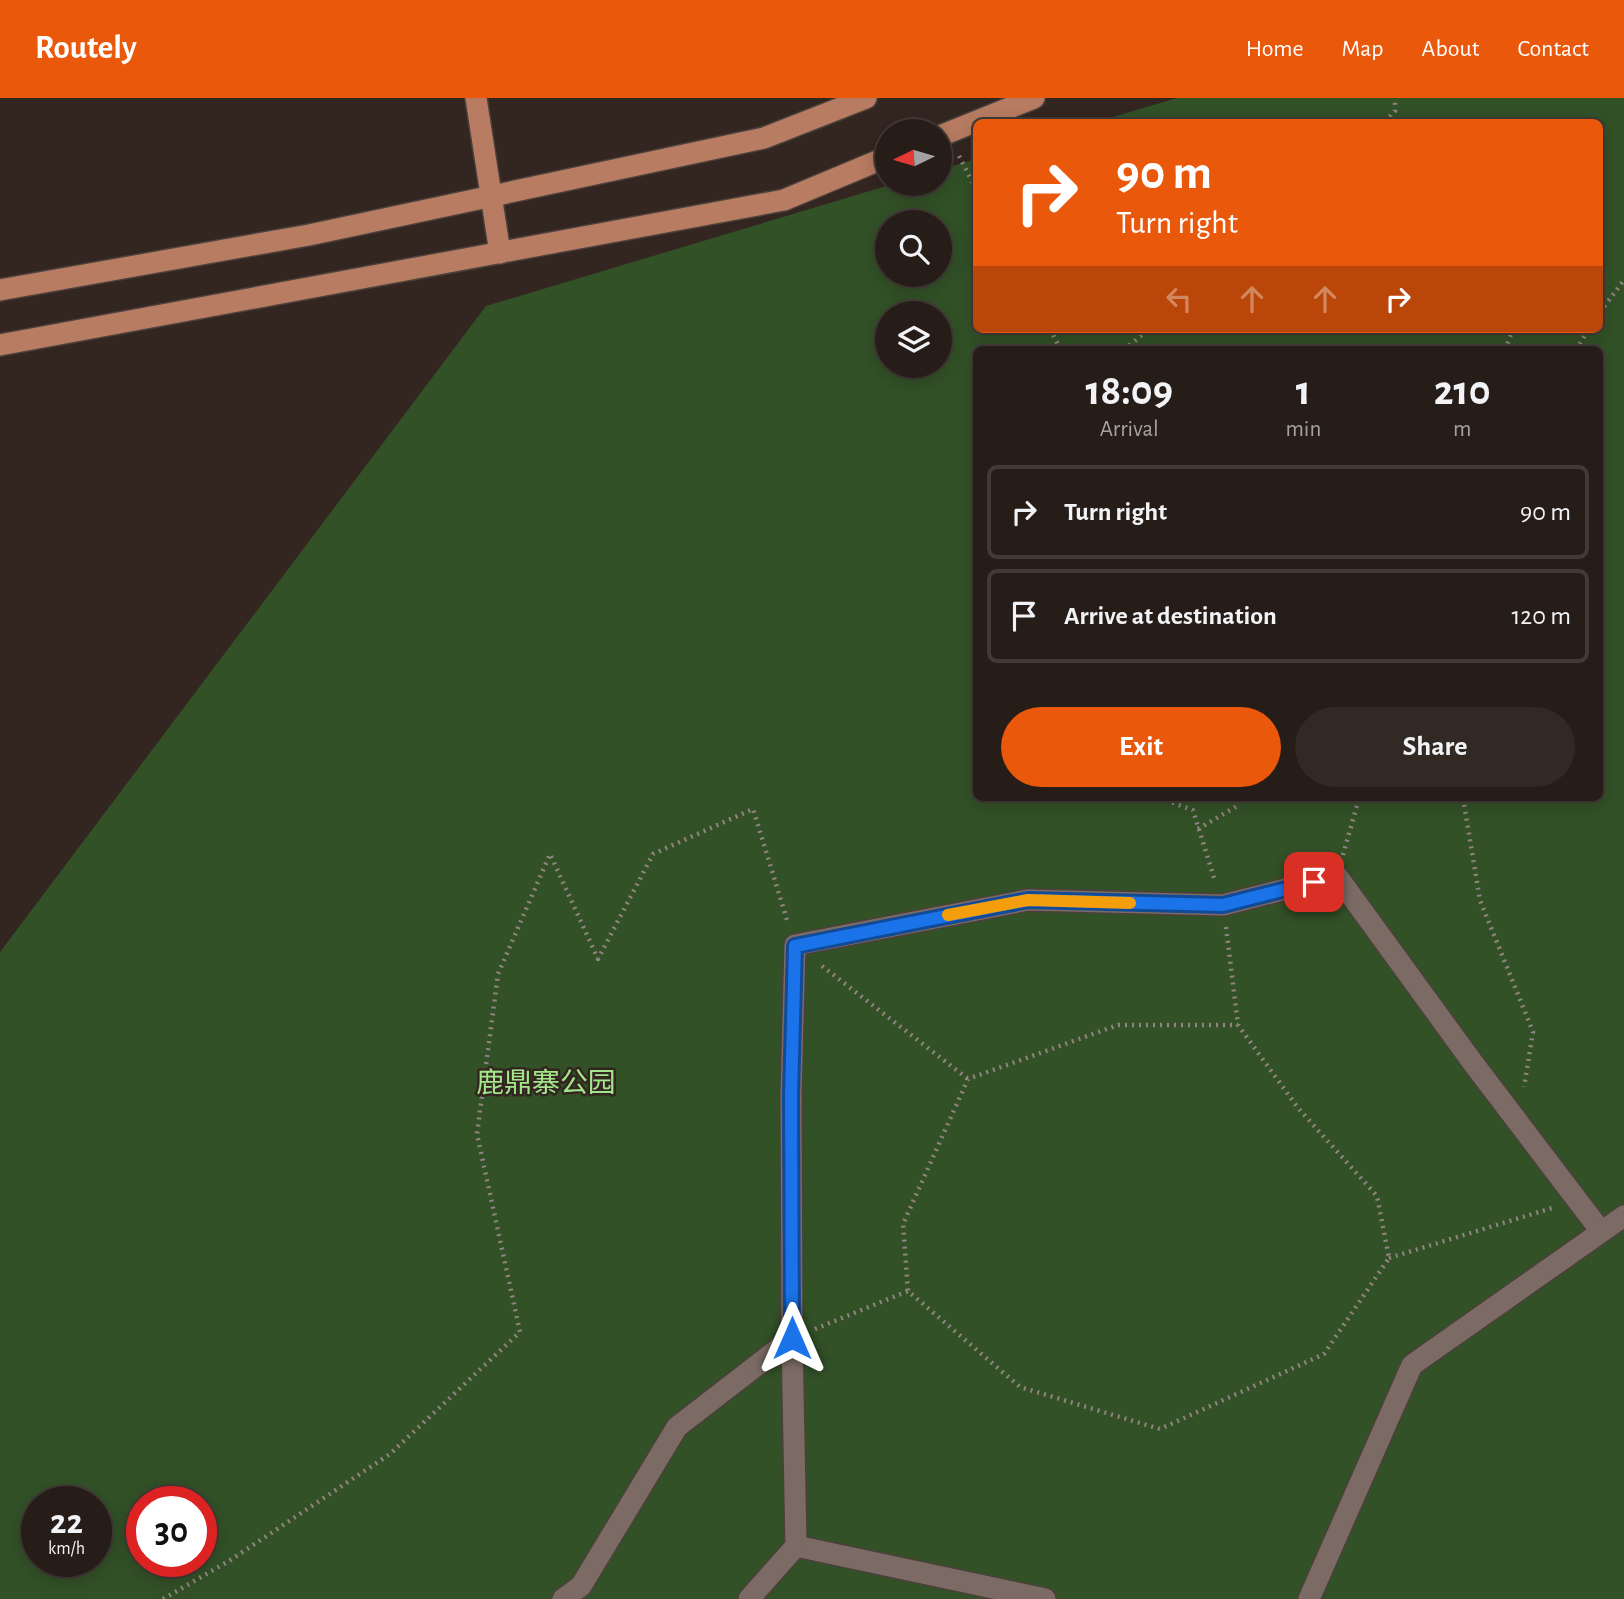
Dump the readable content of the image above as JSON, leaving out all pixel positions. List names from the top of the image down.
{
  "parks": ["鹿鼎寨公园"],
  "north": "left",
  "page": {
    "header": "Routely",
    "nav": [
      "Home",
      "Map",
      "About",
      "Contact"
    ],
    "turn": ["90 m", "Turn right"],
    "eta": [
      "18:09",
      "Arrival",
      "1",
      "min",
      "210",
      "m"
    ],
    "list": [
      {
        "name": "Turn right",
        "value": "90 m"
      },
      {
        "name": "Arrive at destination",
        "value": "120 m"
      }
    ],
    "buttons": ["Exit", "Share"],
    "speed": "22 km/h",
    "limit": "30"
  }
}
